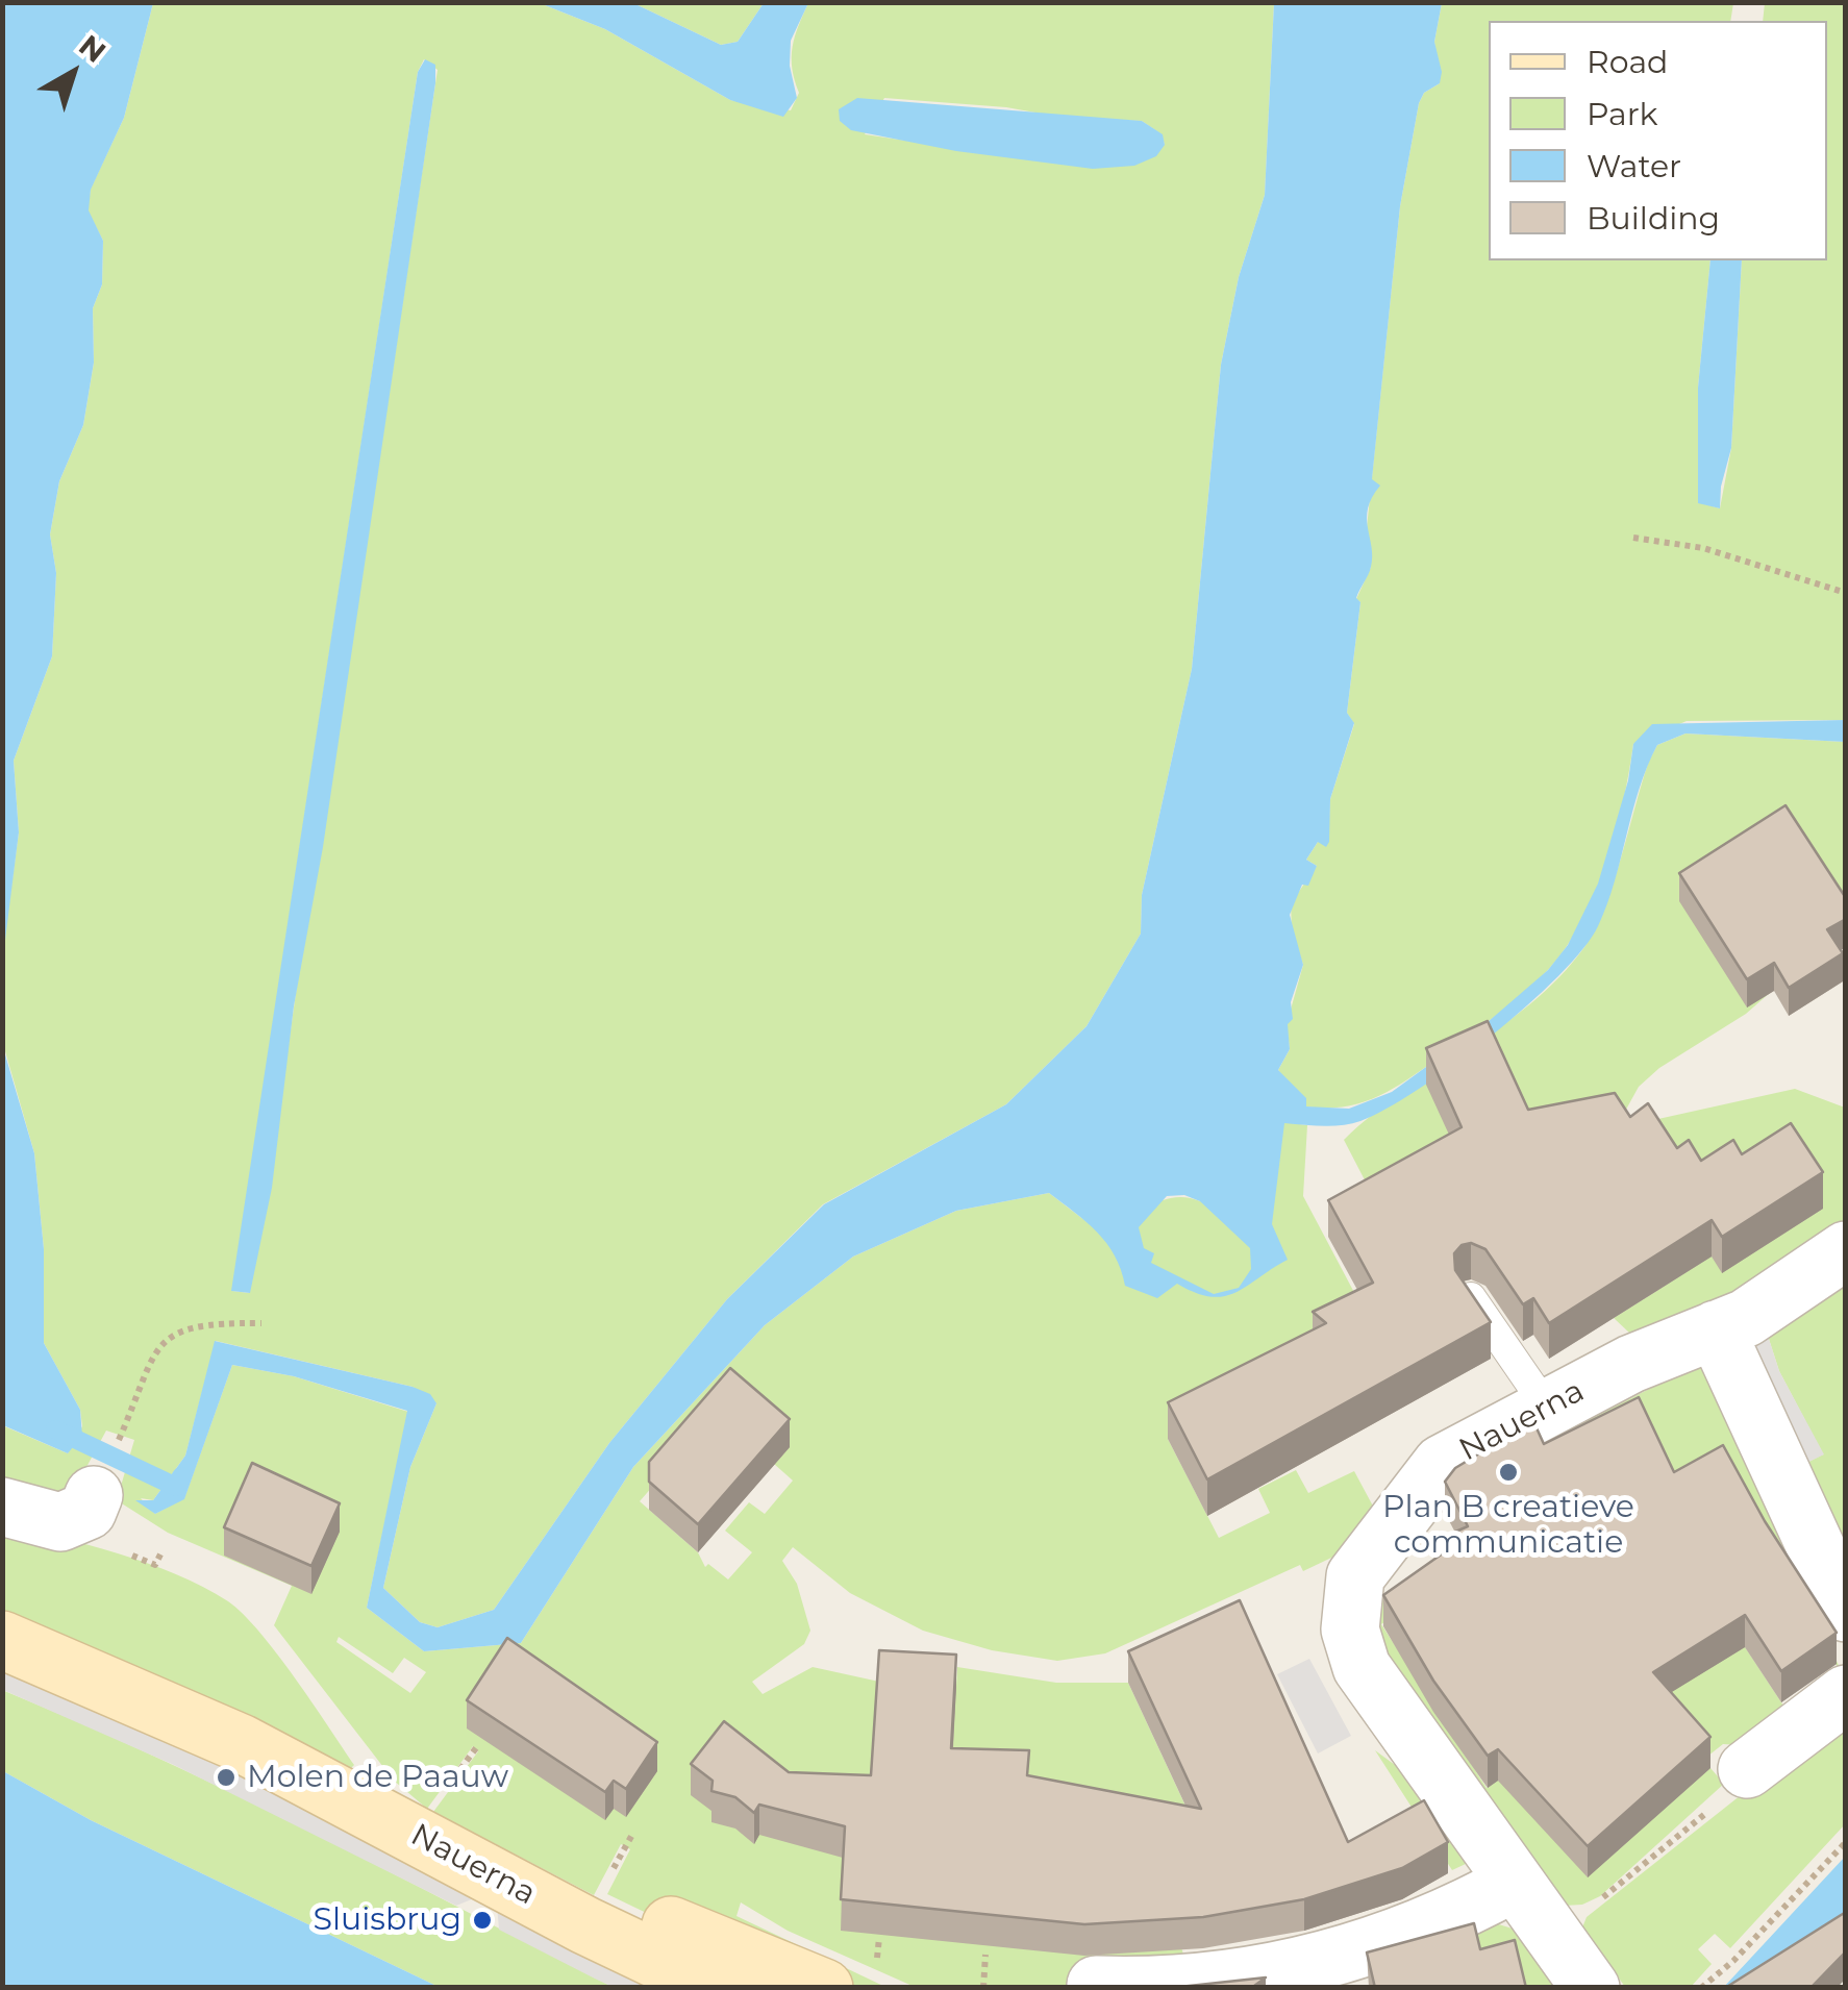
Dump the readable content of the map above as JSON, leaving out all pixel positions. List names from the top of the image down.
{
  "streets": {
    "street": ["Nauerna"]
  },
  "places": ["Plan B creatieve communicatie", "Molen de Paauw", "Sluisbrug"],
  "legend": [
    "Road",
    "Park",
    "Water",
    "Building"
  ],
  "north": "top right"
}
